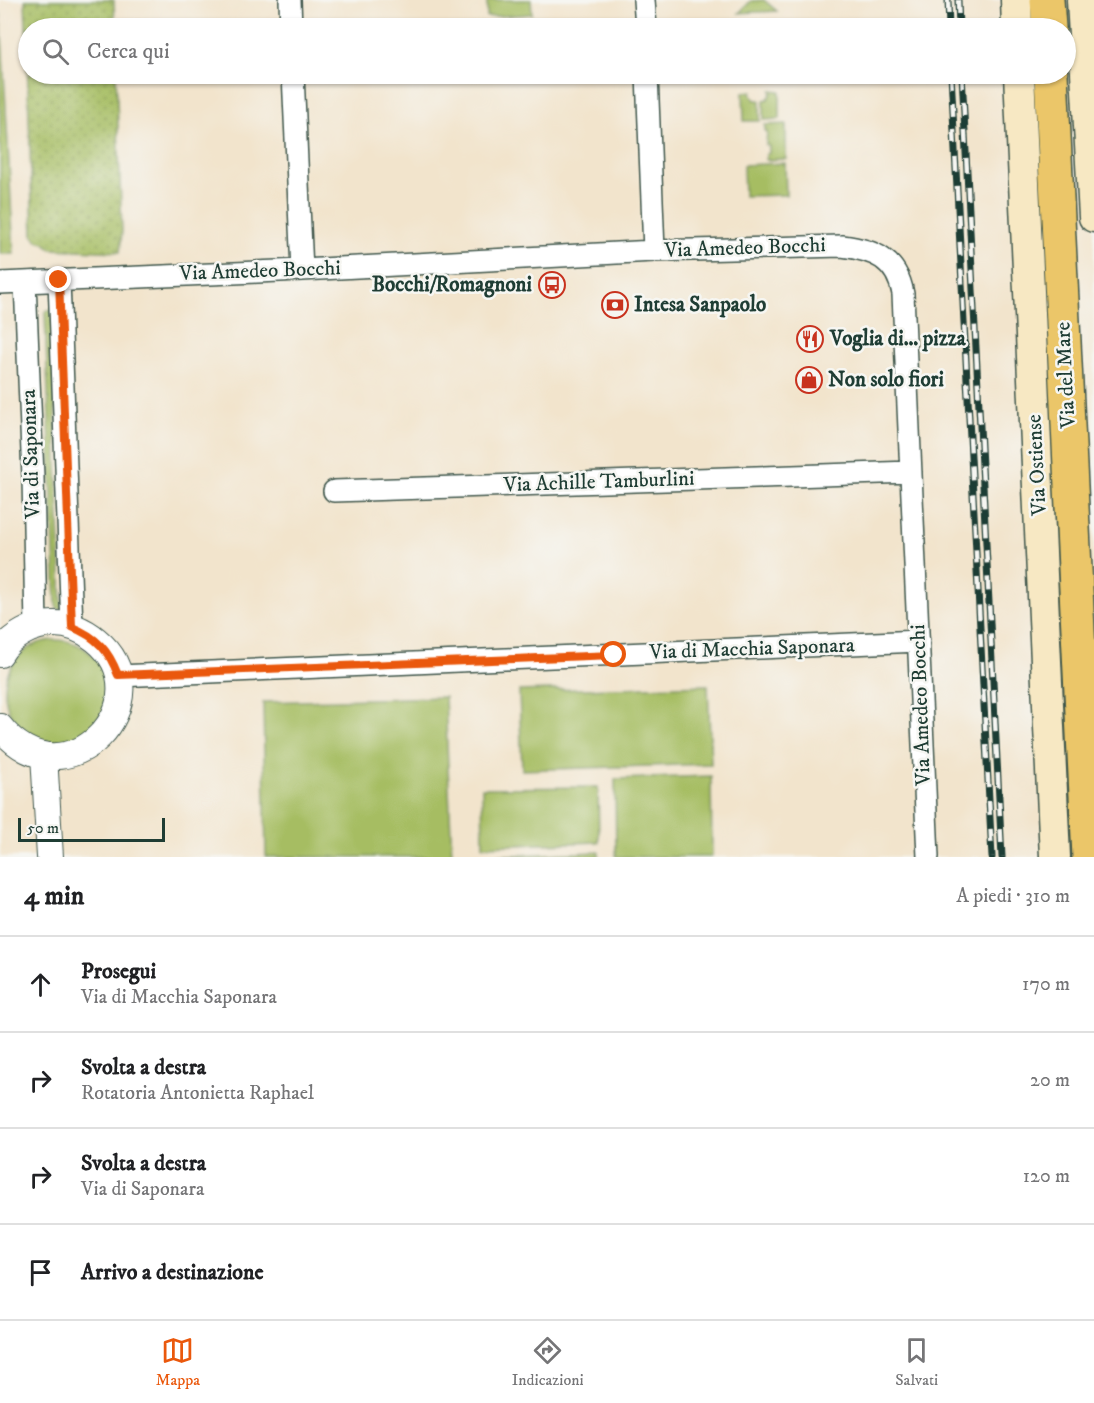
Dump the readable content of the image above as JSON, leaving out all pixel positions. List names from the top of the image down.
{
  "streets": {
    "main road": ["Via del Mare", "Via Ostiense"],
    "street": [
      "Via Amedeo Bocchi",
      "Via di Saponara",
      "Via Achille Tamburlini",
      "Via di Macchia Saponara"
    ]
  },
  "crossings": [
    ["Via Amedeo Bocchi", "Via di Saponara"],
    ["Via Amedeo Bocchi", "Via Achille Tamburlini"],
    ["Via Amedeo Bocchi", "Via di Macchia Saponara"]
  ],
  "places": {
    "bus stop": ["Bocchi/Romagnoni"],
    "bank": ["Intesa Sanpaolo"],
    "restaurant": ["Voglia di… pizza"],
    "shop": ["Non solo fiori"]
  },
  "scale_bar": "50 m",
  "page": {
    "search": "Cerca qui",
    "scale": "50 m",
    "heading": ["4 min", "A piedi · 310 m"],
    "list": [
      ["Prosegui", "Via di Macchia Saponara", "170 m"],
      ["Svolta a destra", "Rotatoria Antonietta Raphael", "20 m"],
      ["Svolta a destra", "Via di Saponara", "120 m"],
      "Arrivo a destinazione"
    ],
    "nav": ["Mappa", "Indicazioni", "Salvati"]
  }
}
